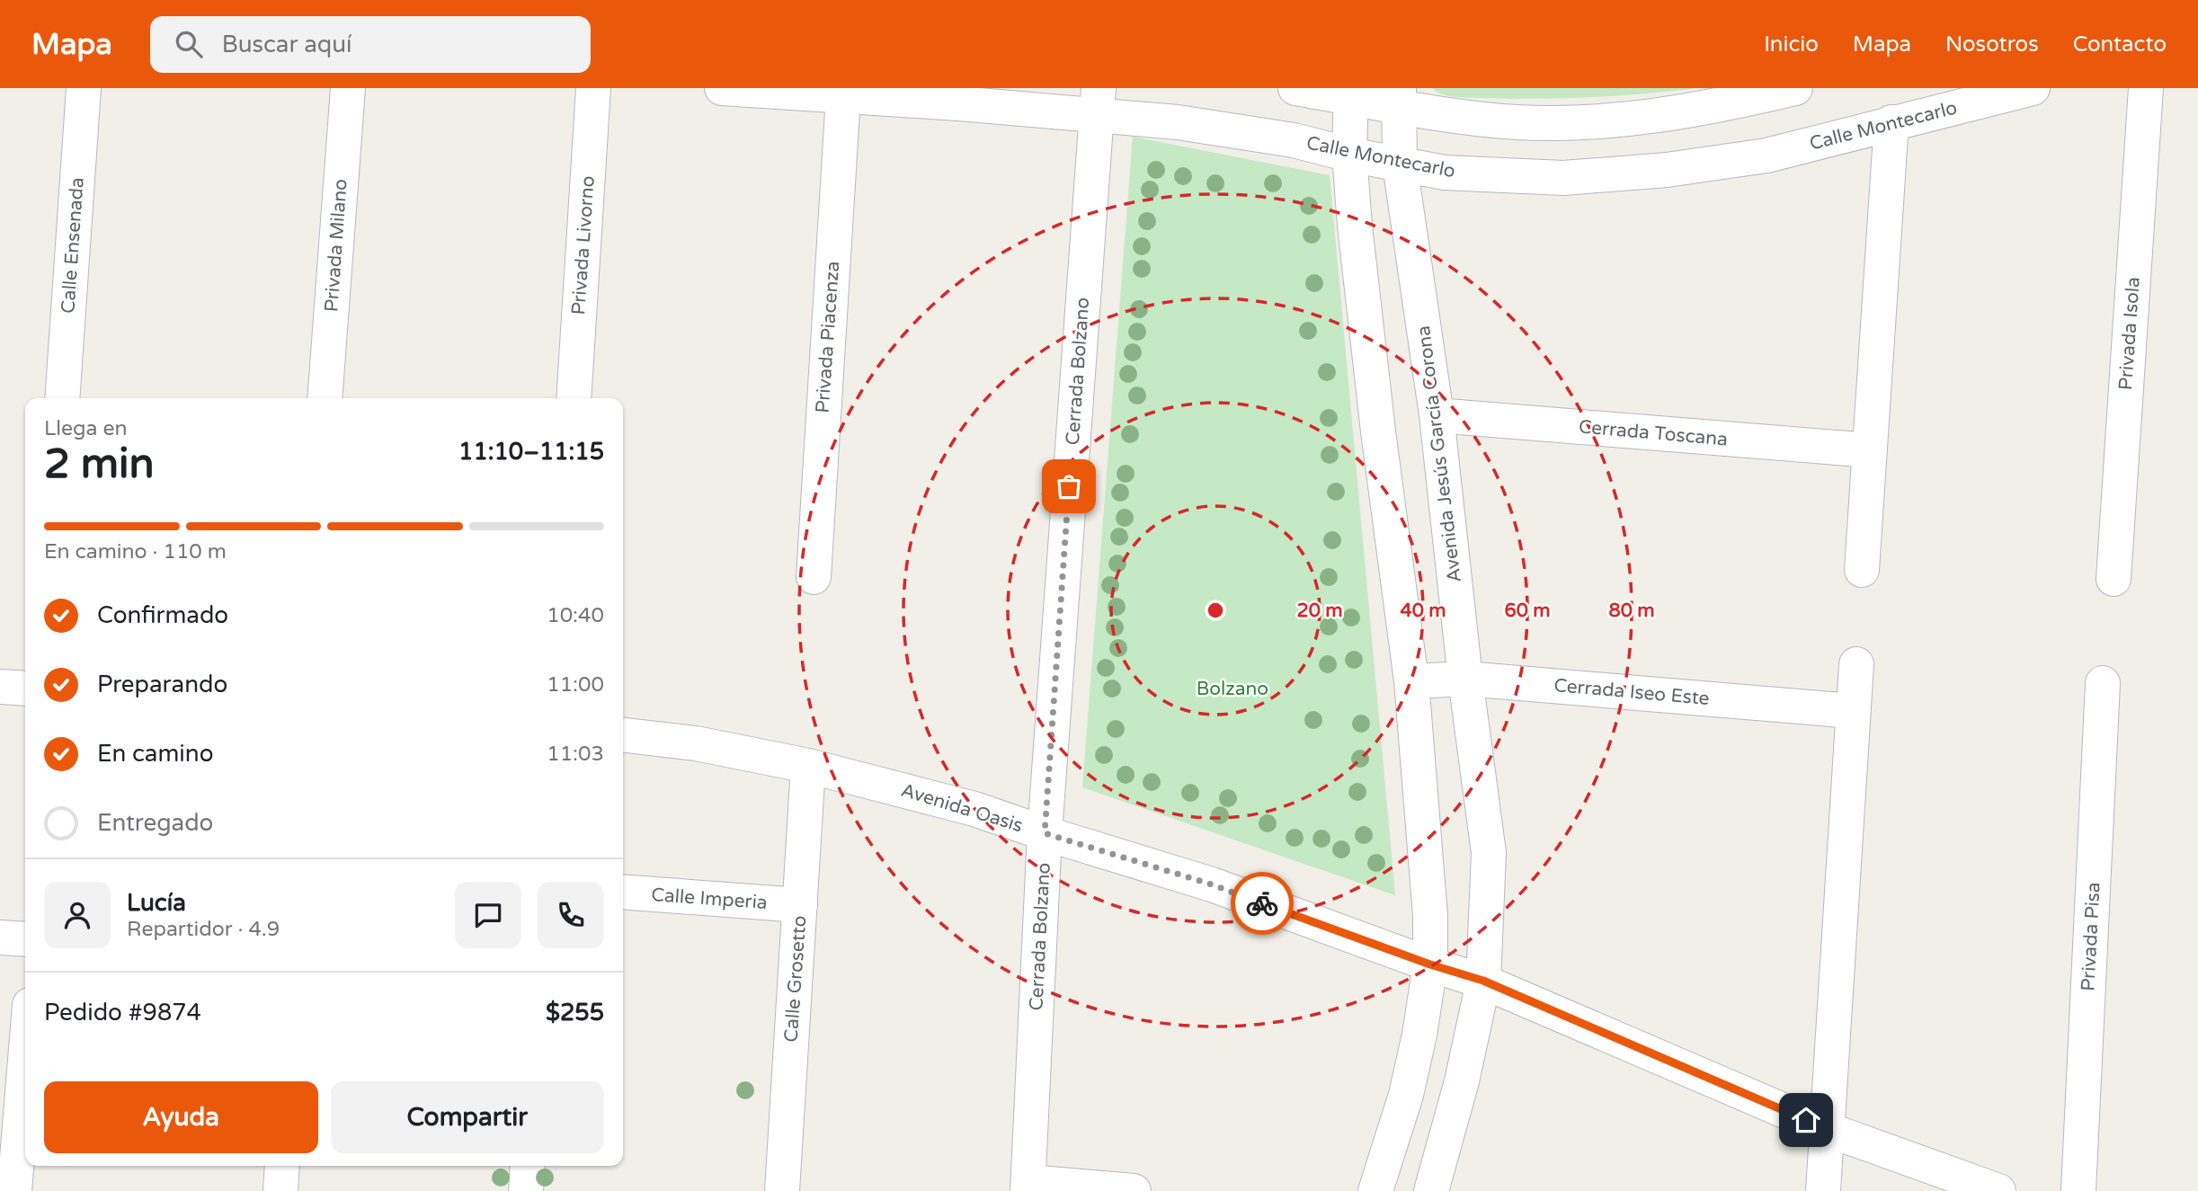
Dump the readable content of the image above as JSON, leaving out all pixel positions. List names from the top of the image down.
{
  "streets": {
    "street": [
      "Calle Montecarlo",
      "Calle Ensenada",
      "Privada Milano",
      "Privada Livorno",
      "Privada Isola",
      "Privada Piacenza",
      "Cerrada Bolzano",
      "Cerrada Toscana",
      "Avenida Jesús García Corona",
      "Cerrada Iseo Este",
      "Avenida Oasis",
      "Calle Imperia",
      "Privada Pisa",
      "Calle Grosetto"
    ]
  },
  "crossings": [
    ["Calle Montecarlo", "Privada Piacenza"],
    ["Calle Montecarlo", "Cerrada Bolzano"],
    ["Calle Montecarlo", "Avenida Jesús García Corona"],
    ["Cerrada Bolzano", "Avenida Oasis"],
    ["Cerrada Toscana", "Avenida Jesús García Corona"],
    ["Avenida Jesús García Corona", "Cerrada Iseo Este"],
    ["Avenida Jesús García Corona", "Avenida Oasis"],
    ["Avenida Oasis", "Calle Grosetto"],
    ["Calle Imperia", "Calle Grosetto"]
  ],
  "parks": ["Bolzano"],
  "page": {
    "header": "Mapa",
    "search": "Buscar aquí",
    "nav": [
      "Inicio",
      "Mapa",
      "Nosotros",
      "Contacto"
    ],
    "heading": ["2 min", "Llega en", "11:10–11:15"],
    "panel": [
      "Lucía",
      "Repartidor · 4.9",
      "Pedido #9874",
      "$255"
    ],
    "bar": "En camino · 110 m",
    "list": [
      ["Confirmado", "10:40"],
      ["Preparando", "11:00"],
      ["En camino", "11:03"],
      "Entregado"
    ],
    "buttons": ["Ayuda", "Compartir"]
  },
  "rings": [
    "20 m",
    "40 m",
    "60 m",
    "80 m"
  ]
}
